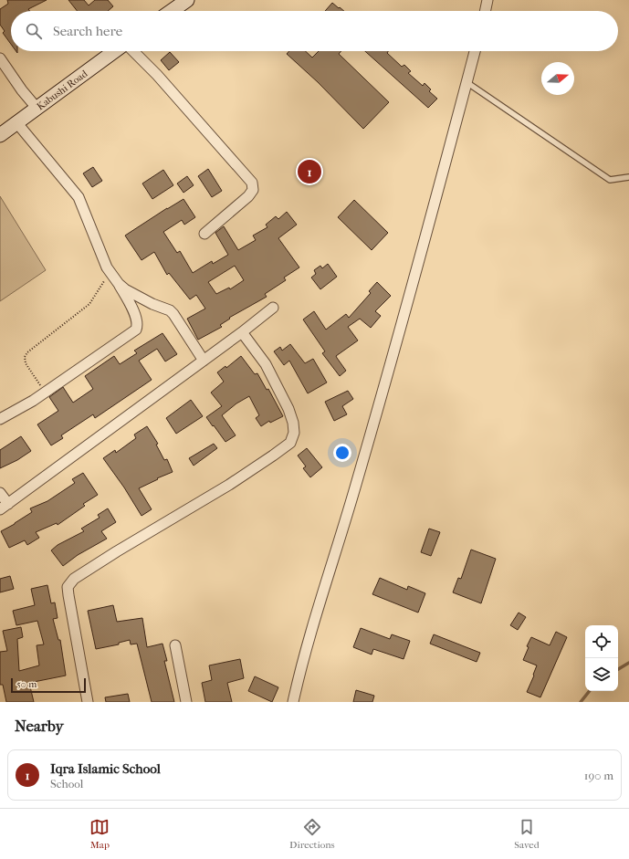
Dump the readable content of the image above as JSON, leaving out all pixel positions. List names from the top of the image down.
{
  "streets": {
    "main road": ["Kabushi Road"]
  },
  "scale_bar": "50 m",
  "north": "right",
  "page": {
    "search": "Search here",
    "pins": "1",
    "scale": "50 m",
    "heading": "Nearby",
    "list": [
      {
        "mark": "1",
        "name": "Iqra Islamic School",
        "note": "School",
        "value": "190 m"
      }
    ],
    "nav": ["Map", "Directions", "Saved"]
  }
}
